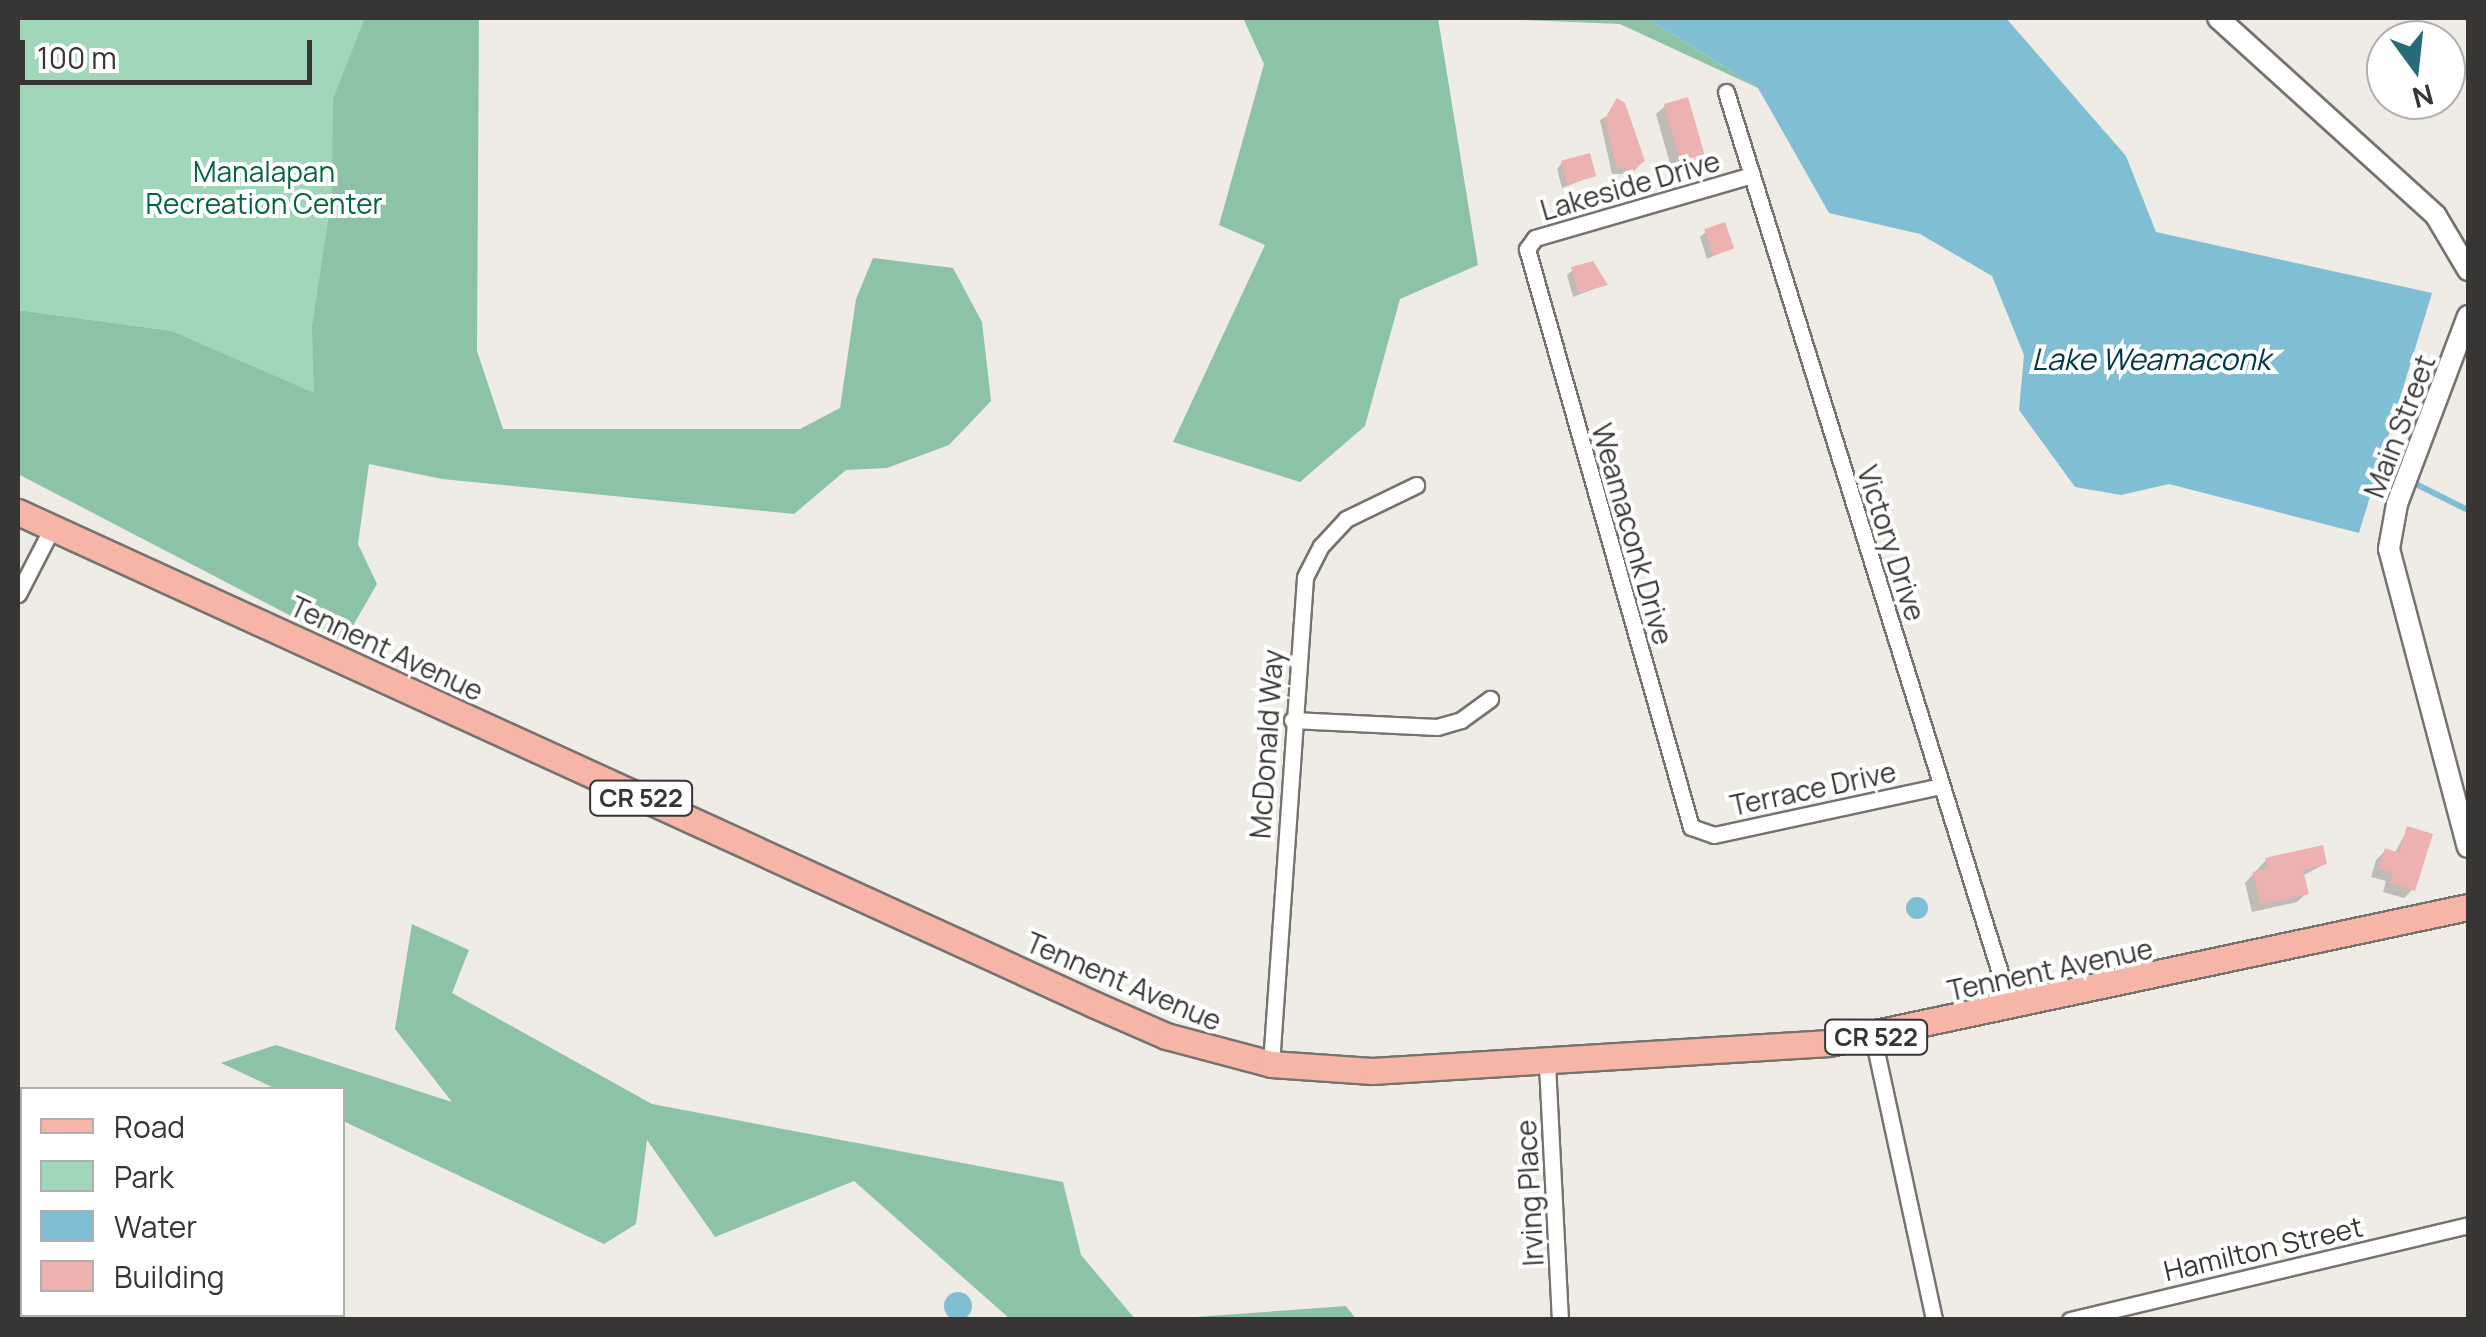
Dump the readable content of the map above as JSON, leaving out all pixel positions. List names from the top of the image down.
{
  "streets": {
    "main road": ["Tennent Avenue", "CR 522"],
    "street": [
      "Lakeside Drive",
      "Main Street",
      "Weamaconk Drive",
      "Victory Drive",
      "McDonald Way",
      "Terrace Drive",
      "Irving Place",
      "Hamilton Street"
    ]
  },
  "crossings": [
    ["Lakeside Drive", "Weamaconk Drive"],
    ["Lakeside Drive", "Victory Drive"],
    ["Weamaconk Drive", "Terrace Drive"],
    ["Victory Drive", "Tennent Avenue"],
    ["Victory Drive", "Terrace Drive"],
    ["Tennent Avenue", "McDonald Way"],
    ["Tennent Avenue", "Irving Place"]
  ],
  "water": ["Lake Weamaconk"],
  "parks": ["Manalapan Recreation Center"],
  "legend": [
    "Road",
    "Park",
    "Water",
    "Building"
  ],
  "scale_bar": "100 m",
  "north": "bottom"
}
